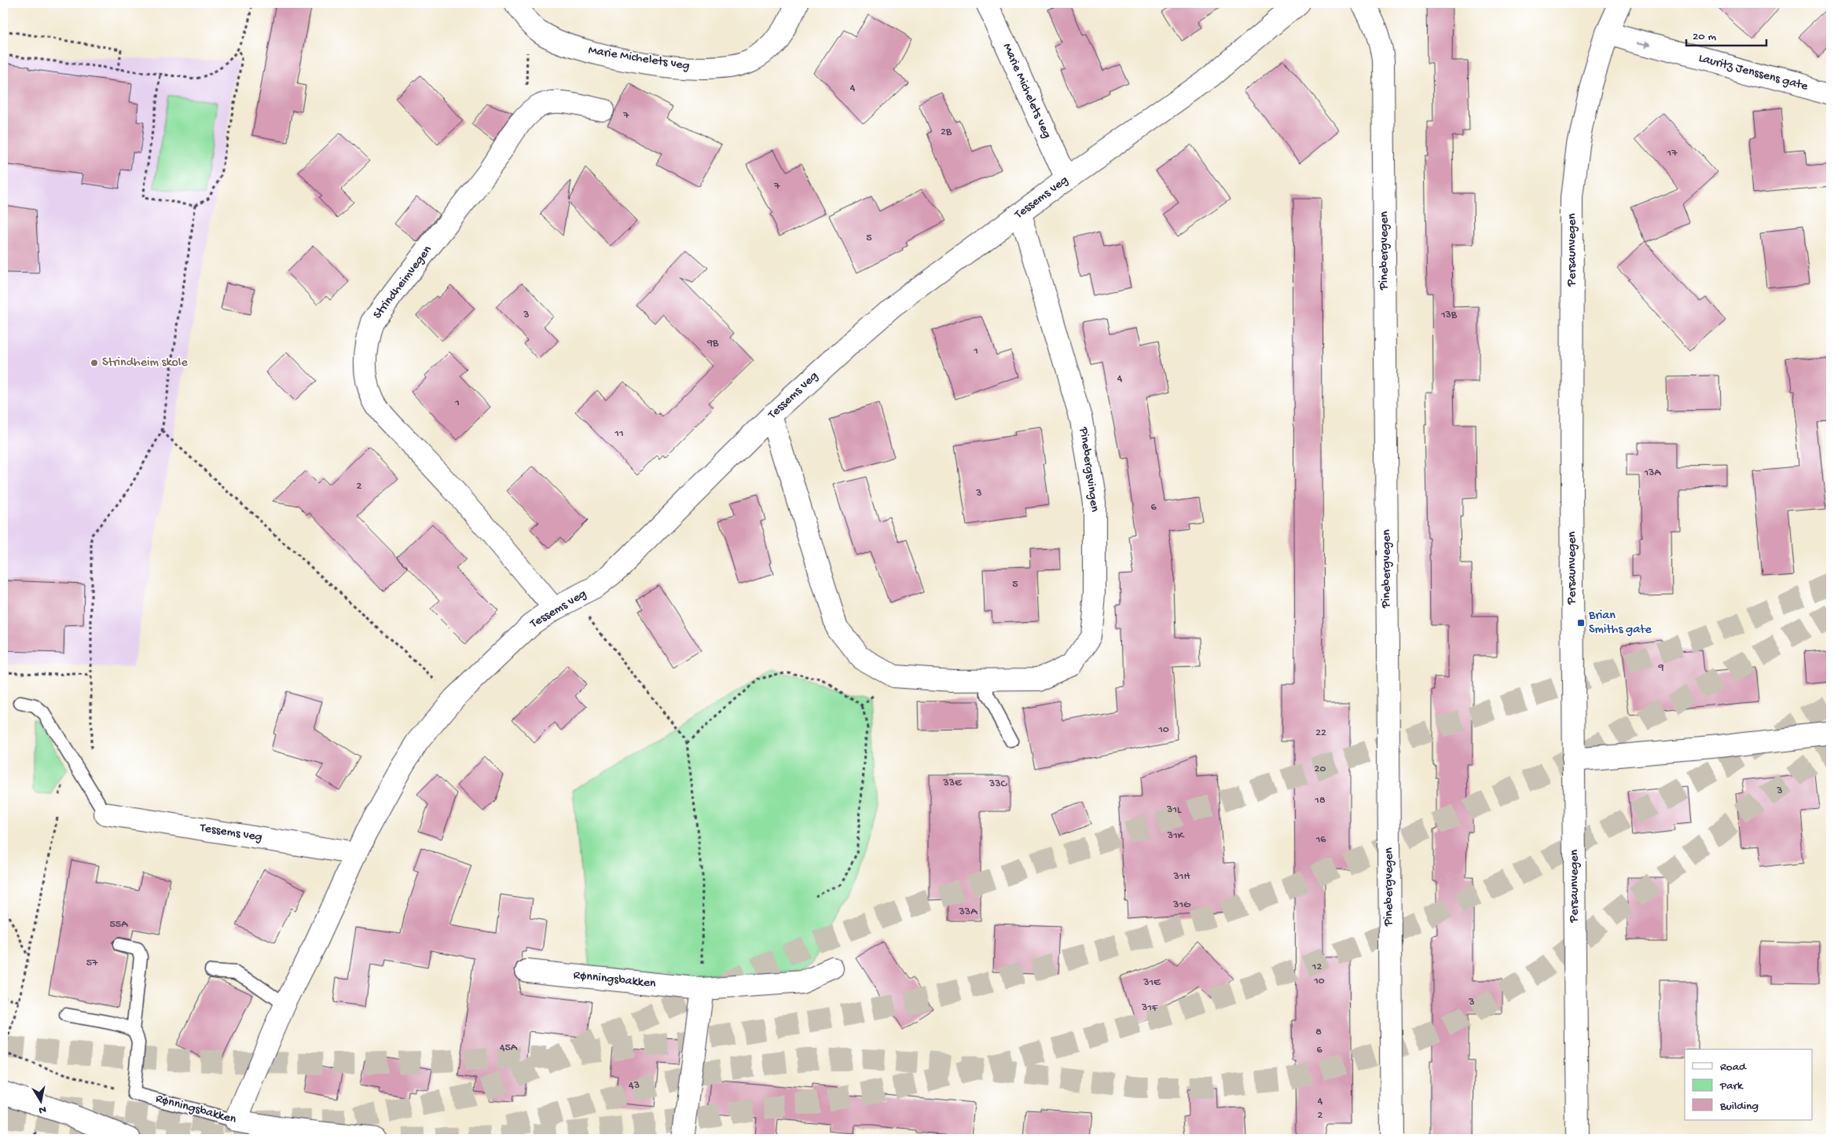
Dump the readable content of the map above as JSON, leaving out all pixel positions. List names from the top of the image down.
{
  "streets": {
    "street": [
      "Marie Michelets veg",
      "Lauritz Jenssens gate",
      "Tessems veg",
      "Persaunvegen",
      "Pinebergvegen",
      "Strindheimvegen",
      "Pinebergsvingen",
      "Rønningsbakken"
    ]
  },
  "crossings": [
    ["Marie Michelets veg", "Tessems veg"],
    ["Lauritz Jenssens gate", "Persaunvegen"],
    ["Tessems veg", "Strindheimvegen"],
    ["Tessems veg", "Pinebergsvingen"],
    ["Tessems veg", "Rønningsbakken"]
  ],
  "one_way": ["Lauritz Jenssens gate"],
  "places": {
    "other": ["Strindheim skole"],
    "transit": ["Brian Smiths gate"]
  },
  "house_numbers": [
    "4",
    "7",
    "2B",
    "17",
    "7",
    "5",
    "3",
    "13B",
    "9B",
    "1",
    "4",
    "1",
    "11",
    "13A",
    "2",
    "3",
    "6",
    "5",
    "9",
    "10",
    "22",
    "20",
    "33E",
    "33C",
    "3",
    "18",
    "31L",
    "31K",
    "16",
    "31H",
    "31G",
    "33A",
    "55A",
    "57",
    "12",
    "10",
    "31E",
    "3",
    "31F",
    "8",
    "45A",
    "6",
    "43",
    "4",
    "2"
  ],
  "legend": ["Road", "Park", "Building"],
  "scale_bar": "20 m",
  "north": "bottom"
}
